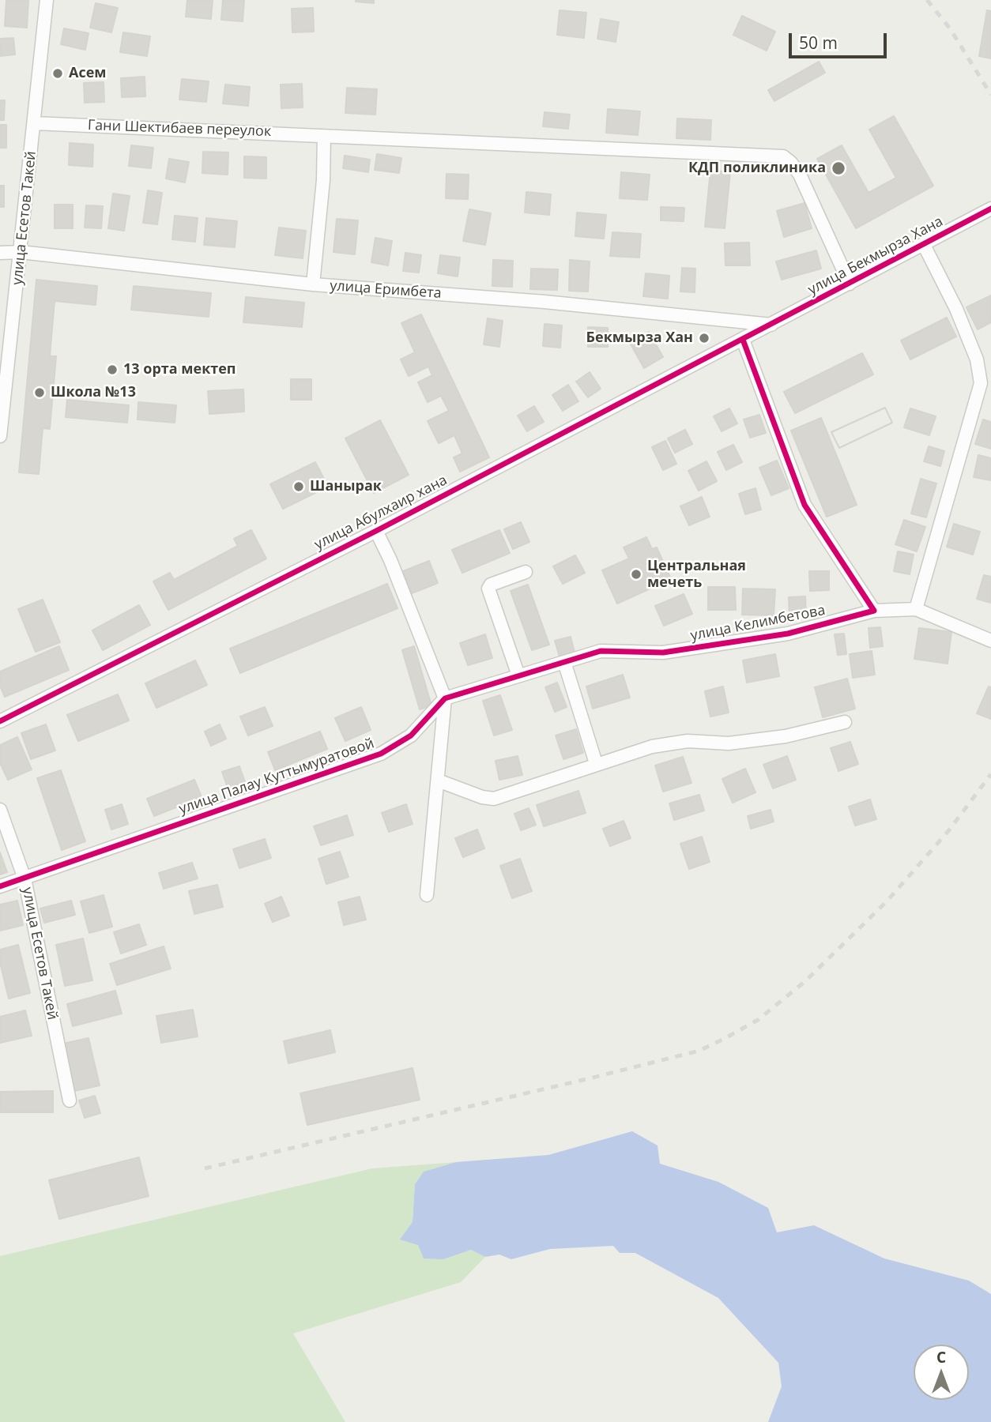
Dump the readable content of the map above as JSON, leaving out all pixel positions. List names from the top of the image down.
{
  "streets": {
    "street": [
      "Гани Шектибаев переулок",
      "улица Есетов Такей",
      "улица Бекмырза Хана",
      "улица Еримбета",
      "улица Абулхаир хана",
      "улица Келимбетова",
      "улица Палау Куттымуратовой"
    ]
  },
  "crossings": [
    ["Гани Шектибаев переулок", "улица Есетов Такей"],
    ["Гани Шектибаев переулок", "улица Бекмырза Хана"],
    ["улица Есетов Такей", "улица Еримбета"],
    ["улица Есетов Такей", "улица Палау Куттымуратовой"],
    ["улица Бекмырза Хана", "улица Еримбета"],
    ["улица Бекмырза Хана", "улица Абулхаир хана"],
    ["улица Еримбета", "улица Абулхаир хана"]
  ],
  "places": [
    "Асем",
    "КДП поликлиника",
    "Бекмырза Хан",
    "13 орта мектеп",
    "Школа №13",
    "Шанырак",
    "Центральная мечеть"
  ],
  "scale_bar": "50 m",
  "north": "top"
}
